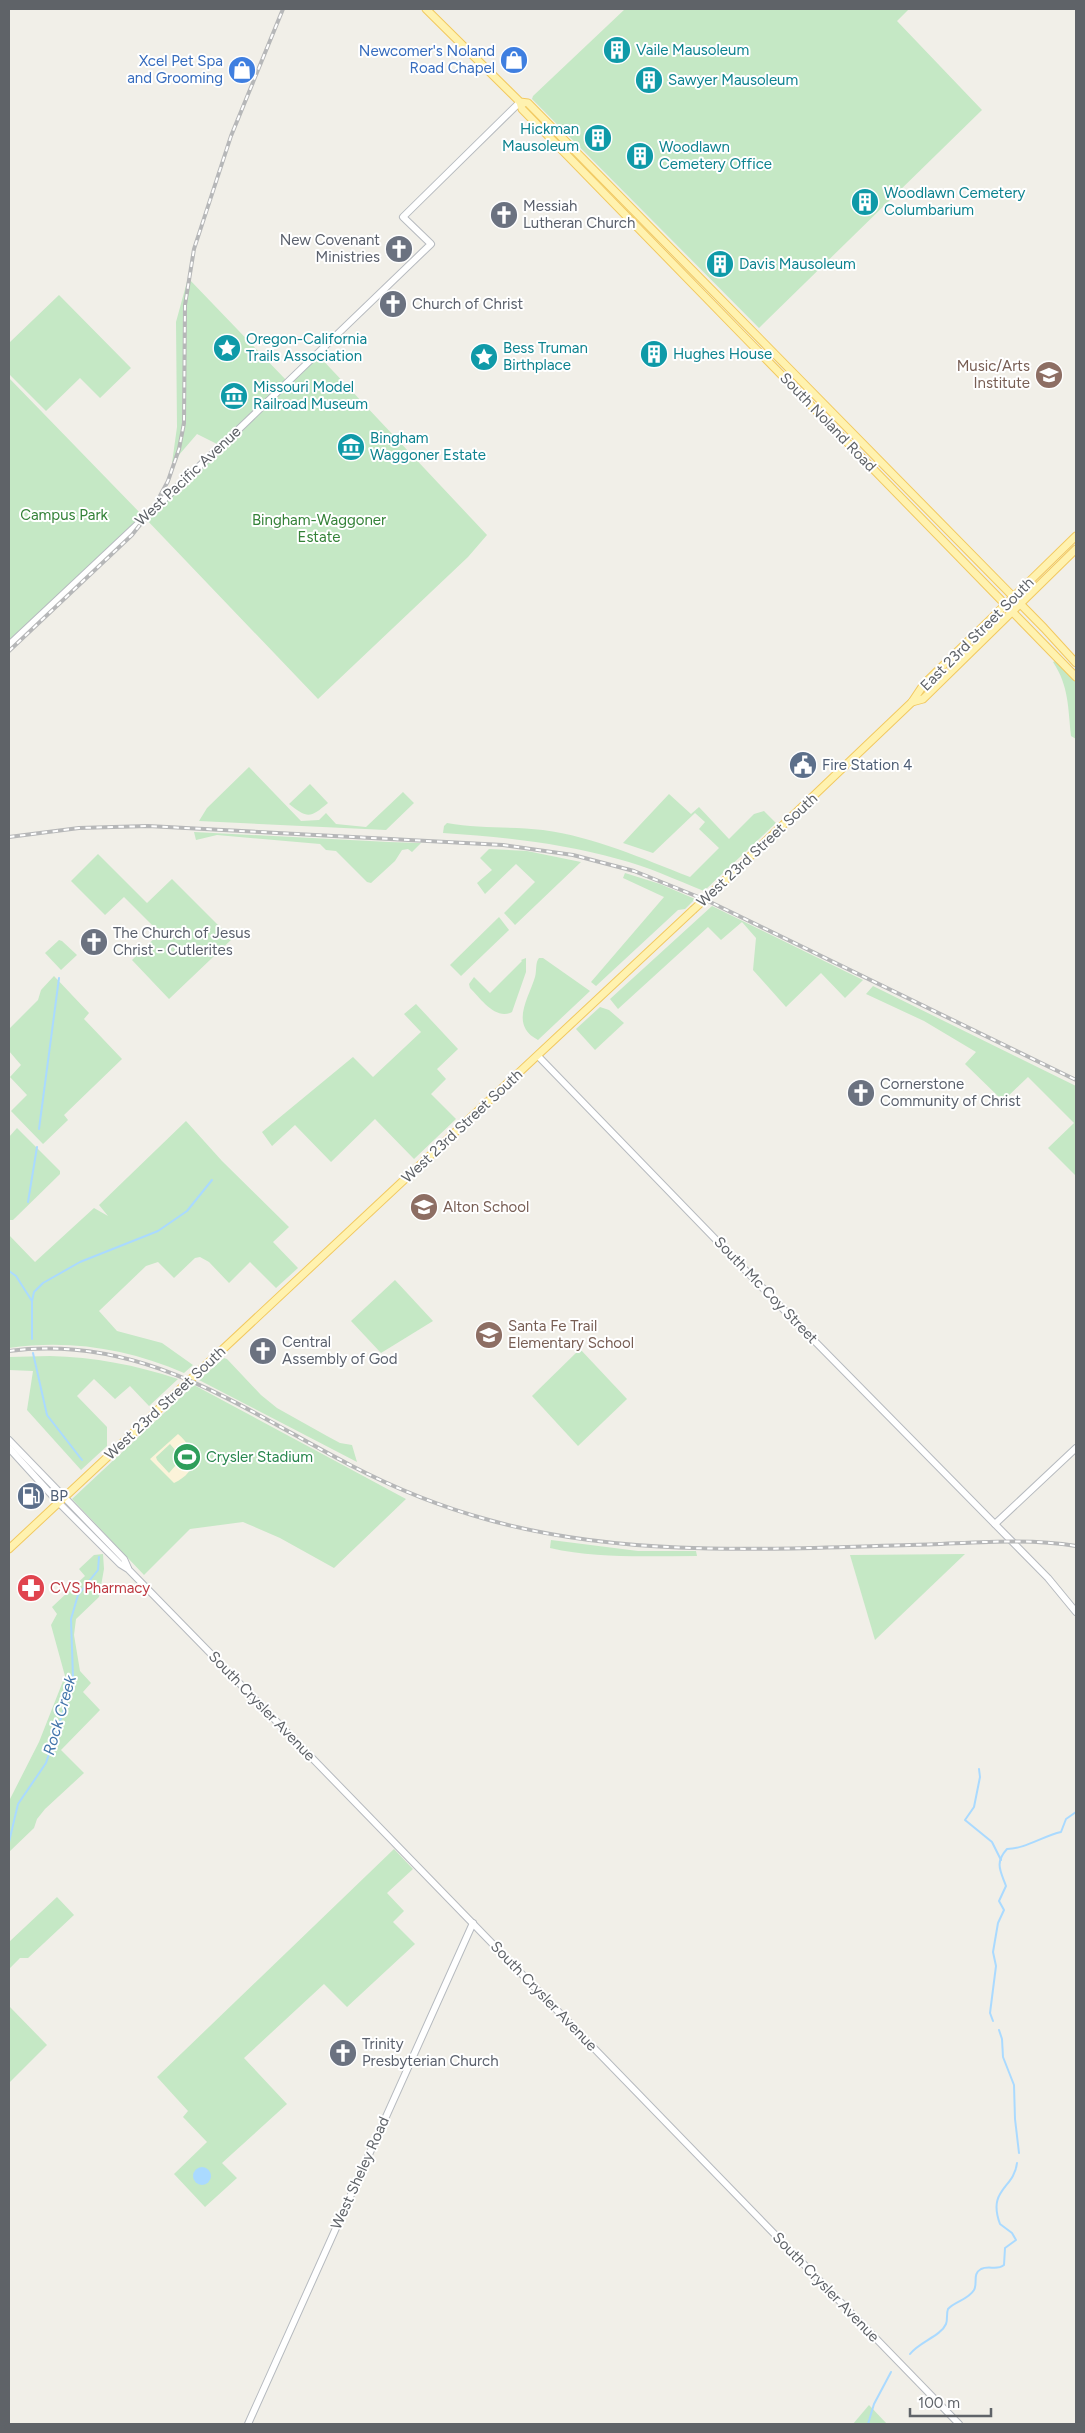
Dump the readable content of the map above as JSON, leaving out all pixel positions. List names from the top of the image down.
{
  "streets": {
    "main road": ["South Noland Road", "East 23rd Street South", "West 23rd Street South"],
    "street": [
      "West Pacific Avenue",
      "South Mc Coy Street",
      "South Crysler Avenue",
      "West Sheley Road"
    ]
  },
  "crossings": [
    ["South Noland Road", "West Pacific Avenue"],
    ["South Noland Road", "East 23rd Street South"],
    ["East 23rd Street South", "West 23rd Street South"],
    ["West 23rd Street South", "South Mc Coy Street"],
    ["West 23rd Street South", "South Crysler Avenue"],
    ["South Crysler Avenue", "West Sheley Road"]
  ],
  "water": ["Rock Creek"],
  "parks": ["Campus Park", "Bingham-Waggoner Estate"],
  "places": {
    "building": [
      "Vaile Mausoleum",
      "Sawyer Mausoleum",
      "Hickman Mausoleum",
      "Woodlawn Cemetery Office",
      "Woodlawn Cemetery Columbarium",
      "Davis Mausoleum",
      "Hughes House"
    ],
    "shop": ["Newcomer's Noland Road Chapel", "Xcel Pet Spa and Grooming"],
    "church": [
      "Messiah Lutheran Church",
      "New Covenant Ministries",
      "Church of Christ",
      "The Church of Jesus Christ - Cutlerites",
      "Cornerstone Community of Christ",
      "Central Assembly of God",
      "Trinity Presbyterian Church"
    ],
    "place": ["Oregon-California Trails Association", "Bess Truman Birthplace"],
    "school or university": ["Music/Arts Institute", "Alton School", "Santa Fe Trail Elementary School"],
    "museum": ["Missouri Model Railroad Museum", "Bingham Waggoner Estate"],
    "public building": ["Fire Station 4"],
    "sports": ["Crysler Stadium"],
    "fuel station": ["BP"],
    "pharmacy": ["CVS Pharmacy"]
  },
  "scale_bar": "100 m"
}
